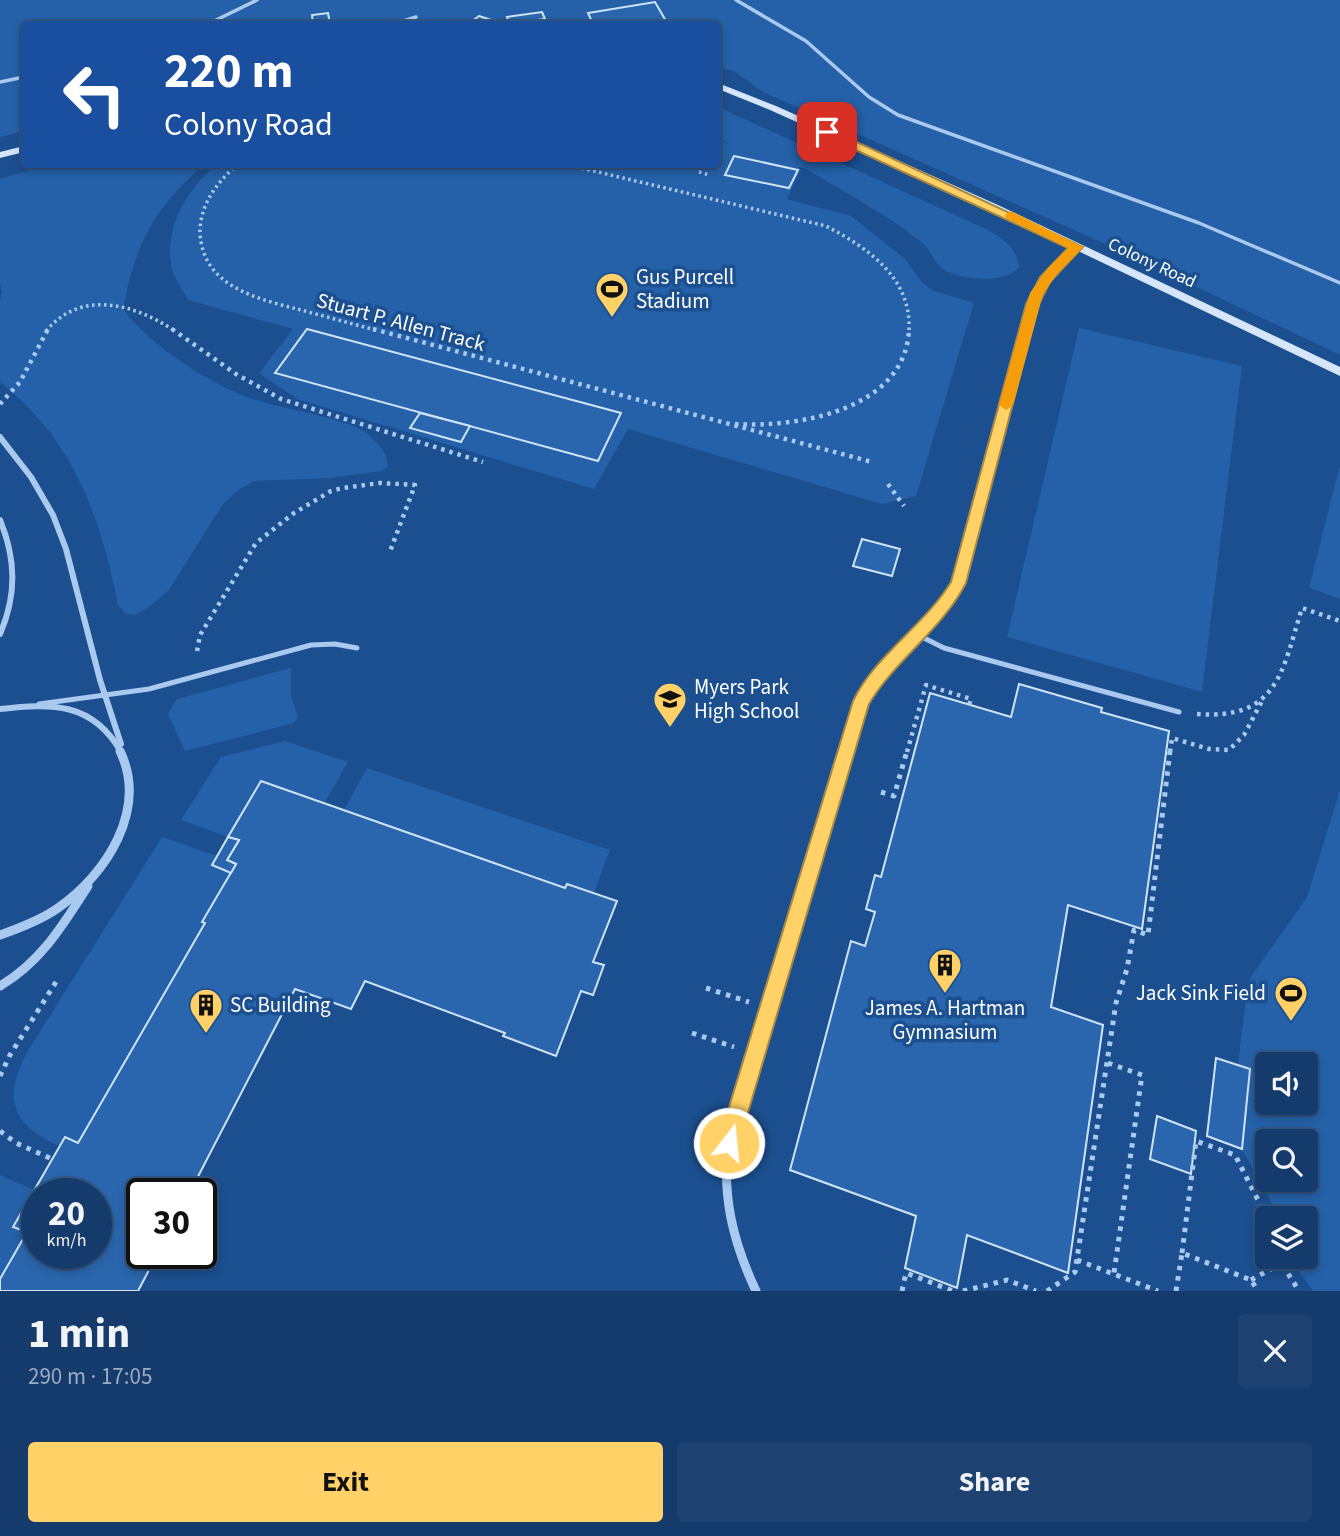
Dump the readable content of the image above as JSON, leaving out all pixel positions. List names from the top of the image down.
{
  "streets": {
    "street": ["Colony Road"],
    "path": ["Stuart P. Allen Track"]
  },
  "places": {
    "sports": ["Gus Purcell Stadium", "Jack Sink Field"],
    "school or university": ["Myers Park High School"],
    "building": ["James A. Hartman Gymnasium", "SC Building"]
  },
  "page": {
    "turn": ["220 m", "Colony Road"],
    "speed": "20 km/h",
    "limit": "30",
    "heading": ["1 min", "290 m · 17:05"],
    "buttons": ["Exit", "Share"]
  }
}
